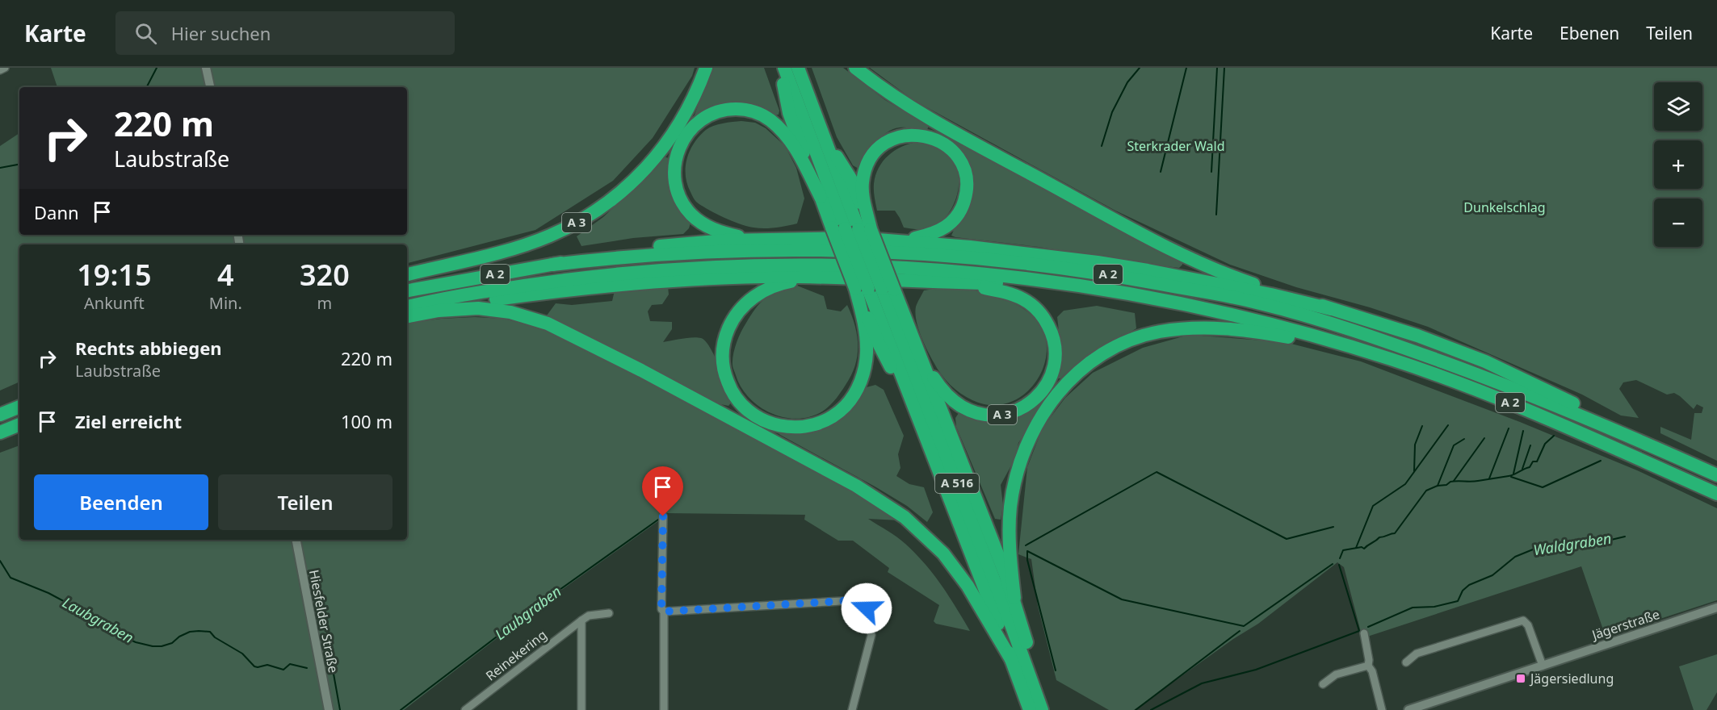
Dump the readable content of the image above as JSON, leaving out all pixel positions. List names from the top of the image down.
{
  "streets": {
    "highway": ["A 3", "A 2", "A 516"],
    "street": ["Hiesfelder Straße", "Jägerstraße", "Reinekering"]
  },
  "crossings": [
    ["A 3", "A 516"]
  ],
  "water": ["Waldgraben", "Laubgraben"],
  "parks": ["Sterkrader Wald", "Dunkelschlag"],
  "places": {
    "transit": ["Jägersiedlung"]
  },
  "page": {
    "header": "Karte",
    "search": "Hier suchen",
    "nav": ["Karte", "Ebenen", "Teilen"],
    "map_buttons": ["+", "−"],
    "turn": ["220 m", "Laubstraße"],
    "then": "Dann",
    "eta": [
      "19:15",
      "Ankunft",
      "4",
      "Min.",
      "320",
      "m"
    ],
    "list": [
      {
        "name": "Rechts abbiegen",
        "note": "Laubstraße",
        "value": "220 m"
      },
      {
        "name": "Ziel erreicht",
        "value": "100 m"
      }
    ],
    "buttons": ["Beenden", "Teilen"]
  }
}
